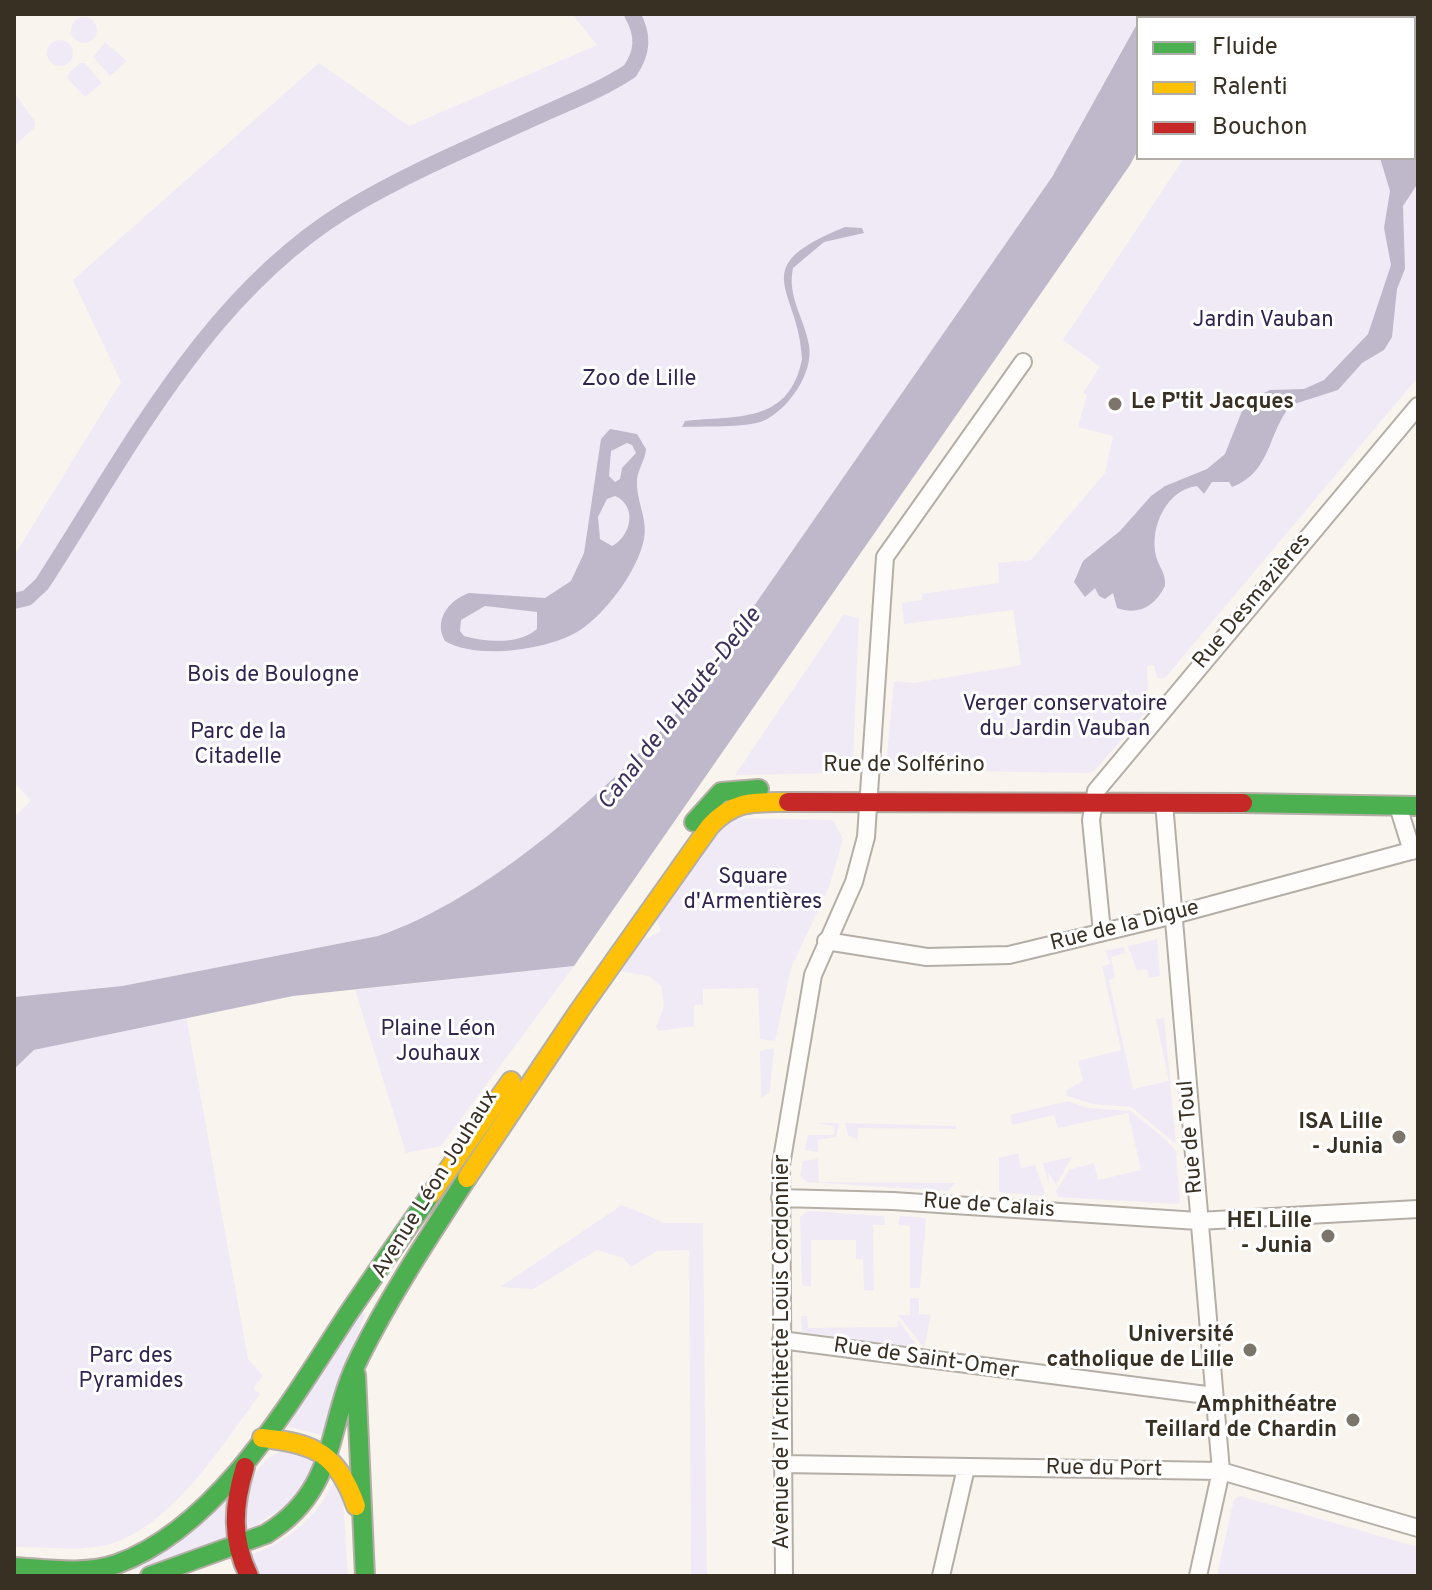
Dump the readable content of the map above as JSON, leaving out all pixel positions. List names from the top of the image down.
{
  "streets": {
    "main road": ["Rue de Solférino", "Avenue Léon Jouhaux"],
    "street": [
      "Rue Desmazières",
      "Rue de la Digue",
      "Rue de Toul",
      "Rue de Calais",
      "Avenue de l'Architecte Louis Cordonnier",
      "Rue de Saint-Omer",
      "Rue du Port"
    ]
  },
  "crossings": [
    ["Rue Desmazières", "Rue de Solférino"],
    ["Rue de Solférino", "Rue de Toul"],
    ["Rue de Solférino", "Avenue Léon Jouhaux"],
    ["Rue de Solférino", "Avenue de l'Architecte Louis Cordonnier"],
    ["Rue de la Digue", "Rue de Toul"],
    ["Rue de la Digue", "Avenue de l'Architecte Louis Cordonnier"],
    ["Rue de Toul", "Rue de Calais"],
    ["Rue de Toul", "Rue de Saint-Omer"],
    ["Rue de Toul", "Rue du Port"],
    ["Rue de Calais", "Avenue de l'Architecte Louis Cordonnier"],
    ["Avenue de l'Architecte Louis Cordonnier", "Rue de Saint-Omer"],
    ["Avenue de l'Architecte Louis Cordonnier", "Rue du Port"]
  ],
  "water": ["Canal de la Haute-Deûle"],
  "parks": [
    "Jardin Vauban",
    "Zoo de Lille",
    "Bois de Boulogne",
    "Verger conservatoire du Jardin Vauban",
    "Parc de la Citadelle",
    "Square d'Armentières",
    "Plaine Léon Jouhaux",
    "Parc des Pyramides"
  ],
  "places": [
    "Le P'tit Jacques",
    "ISA Lille - Junia",
    "HEI Lille - Junia",
    "Université catholique de Lille",
    "Amphithéatre Teillard de Chardin"
  ],
  "legend": ["Fluide", "Ralenti", "Bouchon"]
}
